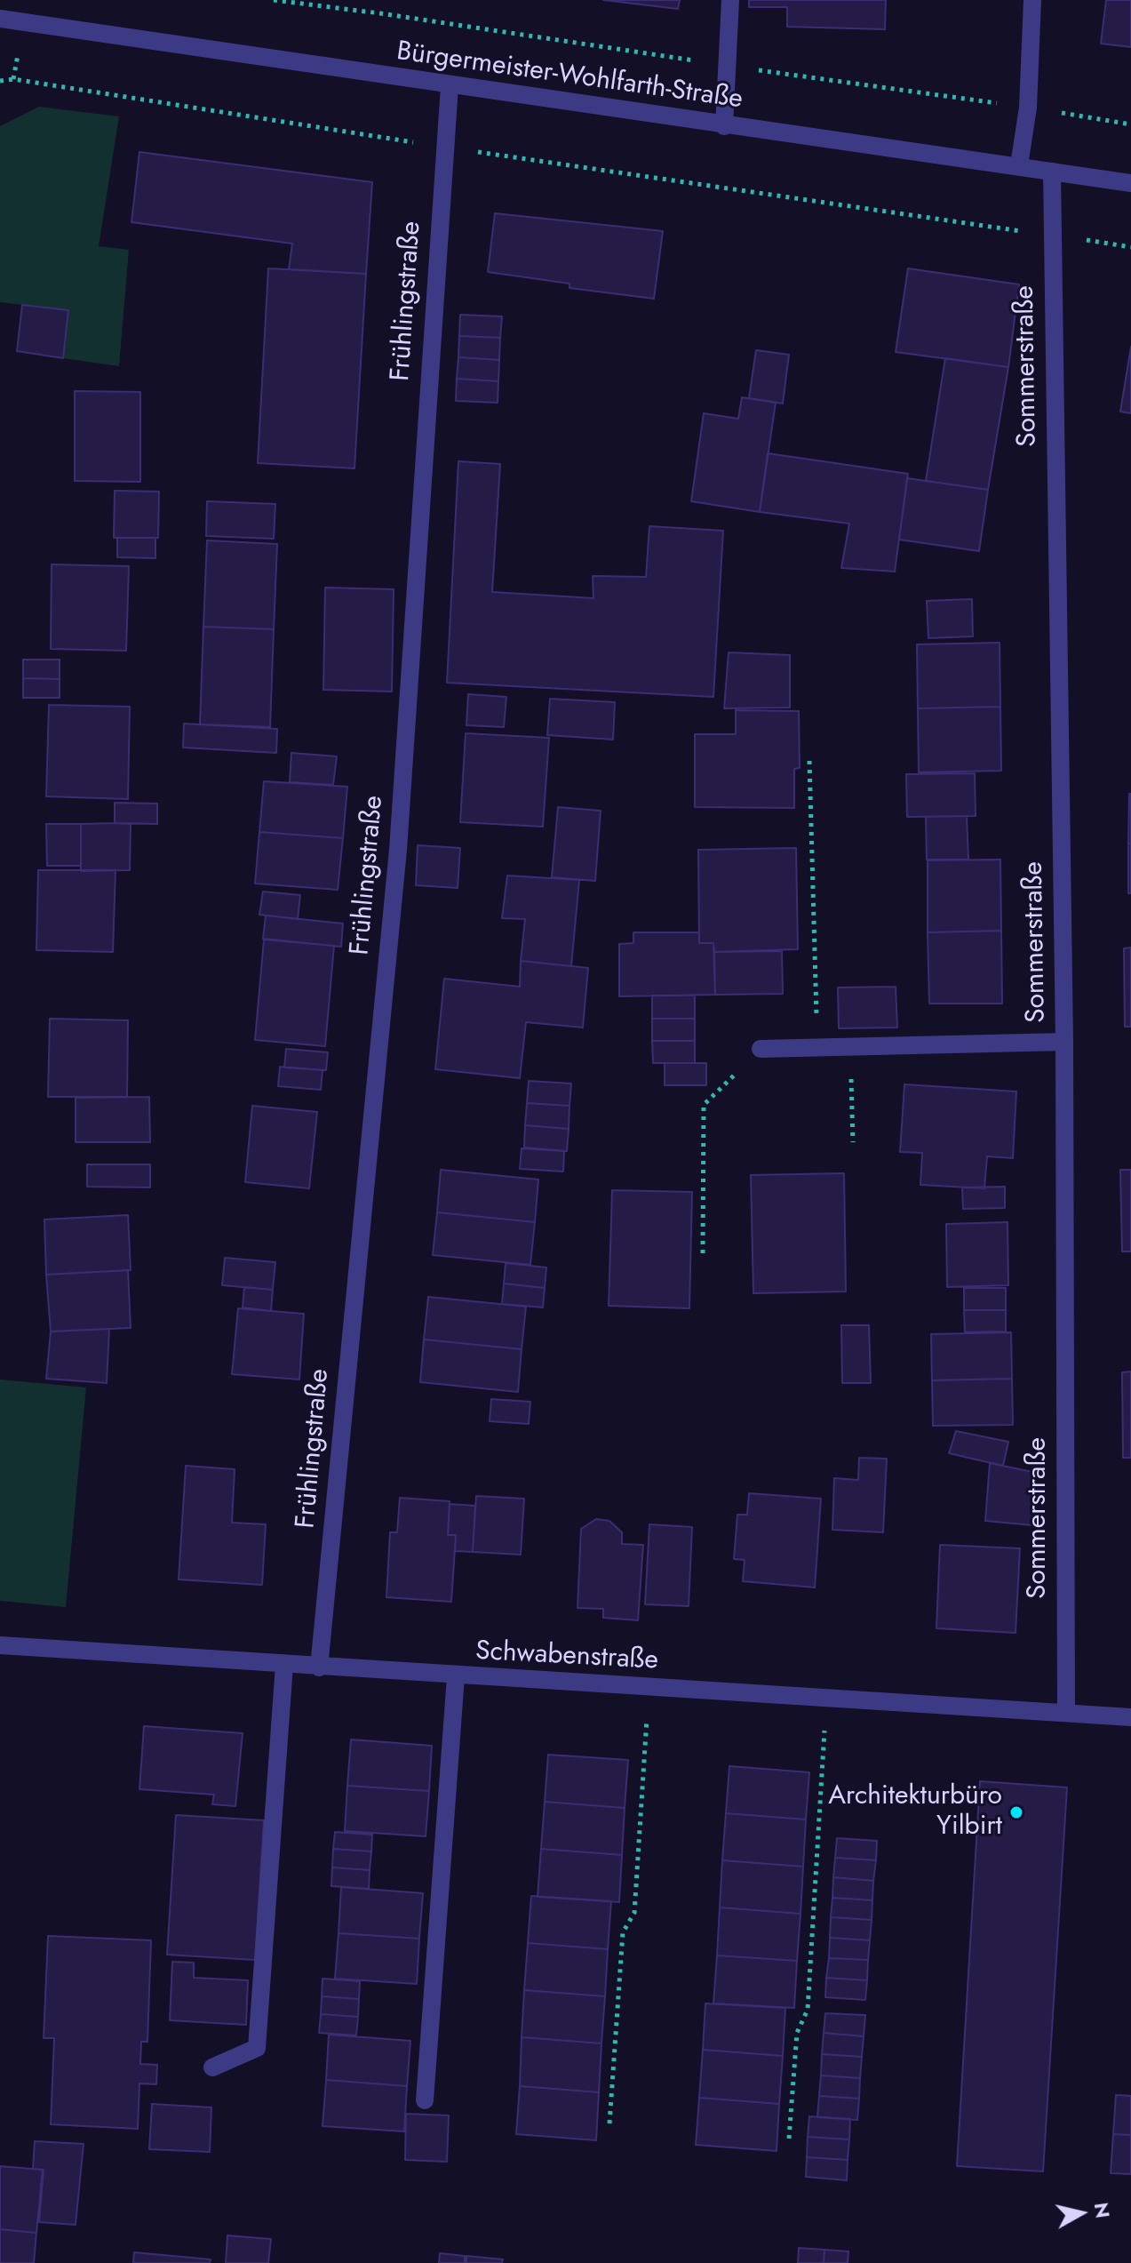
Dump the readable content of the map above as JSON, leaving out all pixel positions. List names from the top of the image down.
{
  "streets": {
    "street": [
      "Bürgermeister-Wohlfarth-Straße",
      "Frühlingstraße",
      "Sommerstraße",
      "Schwabenstraße"
    ]
  },
  "crossings": [
    ["Bürgermeister-Wohlfarth-Straße", "Frühlingstraße"],
    ["Bürgermeister-Wohlfarth-Straße", "Sommerstraße"],
    ["Frühlingstraße", "Schwabenstraße"],
    ["Sommerstraße", "Schwabenstraße"]
  ],
  "places": ["Architekturbüro Yilbirt"],
  "north": "right"
}
